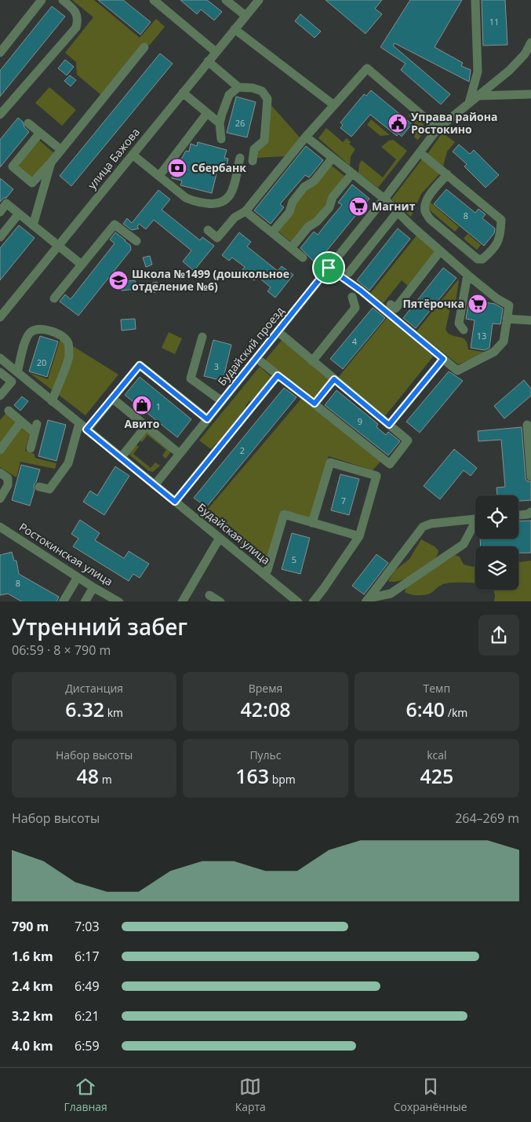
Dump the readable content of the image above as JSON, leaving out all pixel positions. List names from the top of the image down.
{
  "streets": {
    "street": [
      "улица Бажова",
      "Будайский проезд",
      "Будайская улица",
      "Ростокинская улица"
    ]
  },
  "crossings": [
    ["Будайский проезд", "Будайская улица"]
  ],
  "places": {
    "public building": ["Управа района Ростокино"],
    "bank": ["Сбербанк"],
    "supermarket": ["Магнит", "Пятёрочка"],
    "school or university": ["Школа №1499 (дошкольное отделение №6)"],
    "shop": ["Авито"]
  },
  "house_numbers": [
    "11",
    "26",
    "8",
    "13",
    "4",
    "20",
    "3",
    "1",
    "9",
    "2",
    "7",
    "5",
    "8"
  ],
  "page": {
    "heading": ["Утренний забег", "06:59 · 8 × 790 m"],
    "stats": [
      ["Дистанция", "6.32 km"],
      ["Время", "42:08"],
      ["Темп", "6:40 /km"],
      ["Набор высоты", "48 m"],
      ["Пульс", "163 bpm"],
      ["kcal", "425"]
    ],
    "chart": ["Набор высоты", "264–269 m"],
    "list": [
      {
        "name": "790 m",
        "note": "7:03"
      },
      {
        "name": "1.6 km",
        "note": "6:17"
      },
      {
        "name": "2.4 km",
        "note": "6:49"
      },
      {
        "name": "3.2 km",
        "note": "6:21"
      },
      {
        "name": "4.0 km",
        "note": "6:59"
      }
    ],
    "tabs": ["Главная", "Карта", "Сохранённые"]
  }
}
